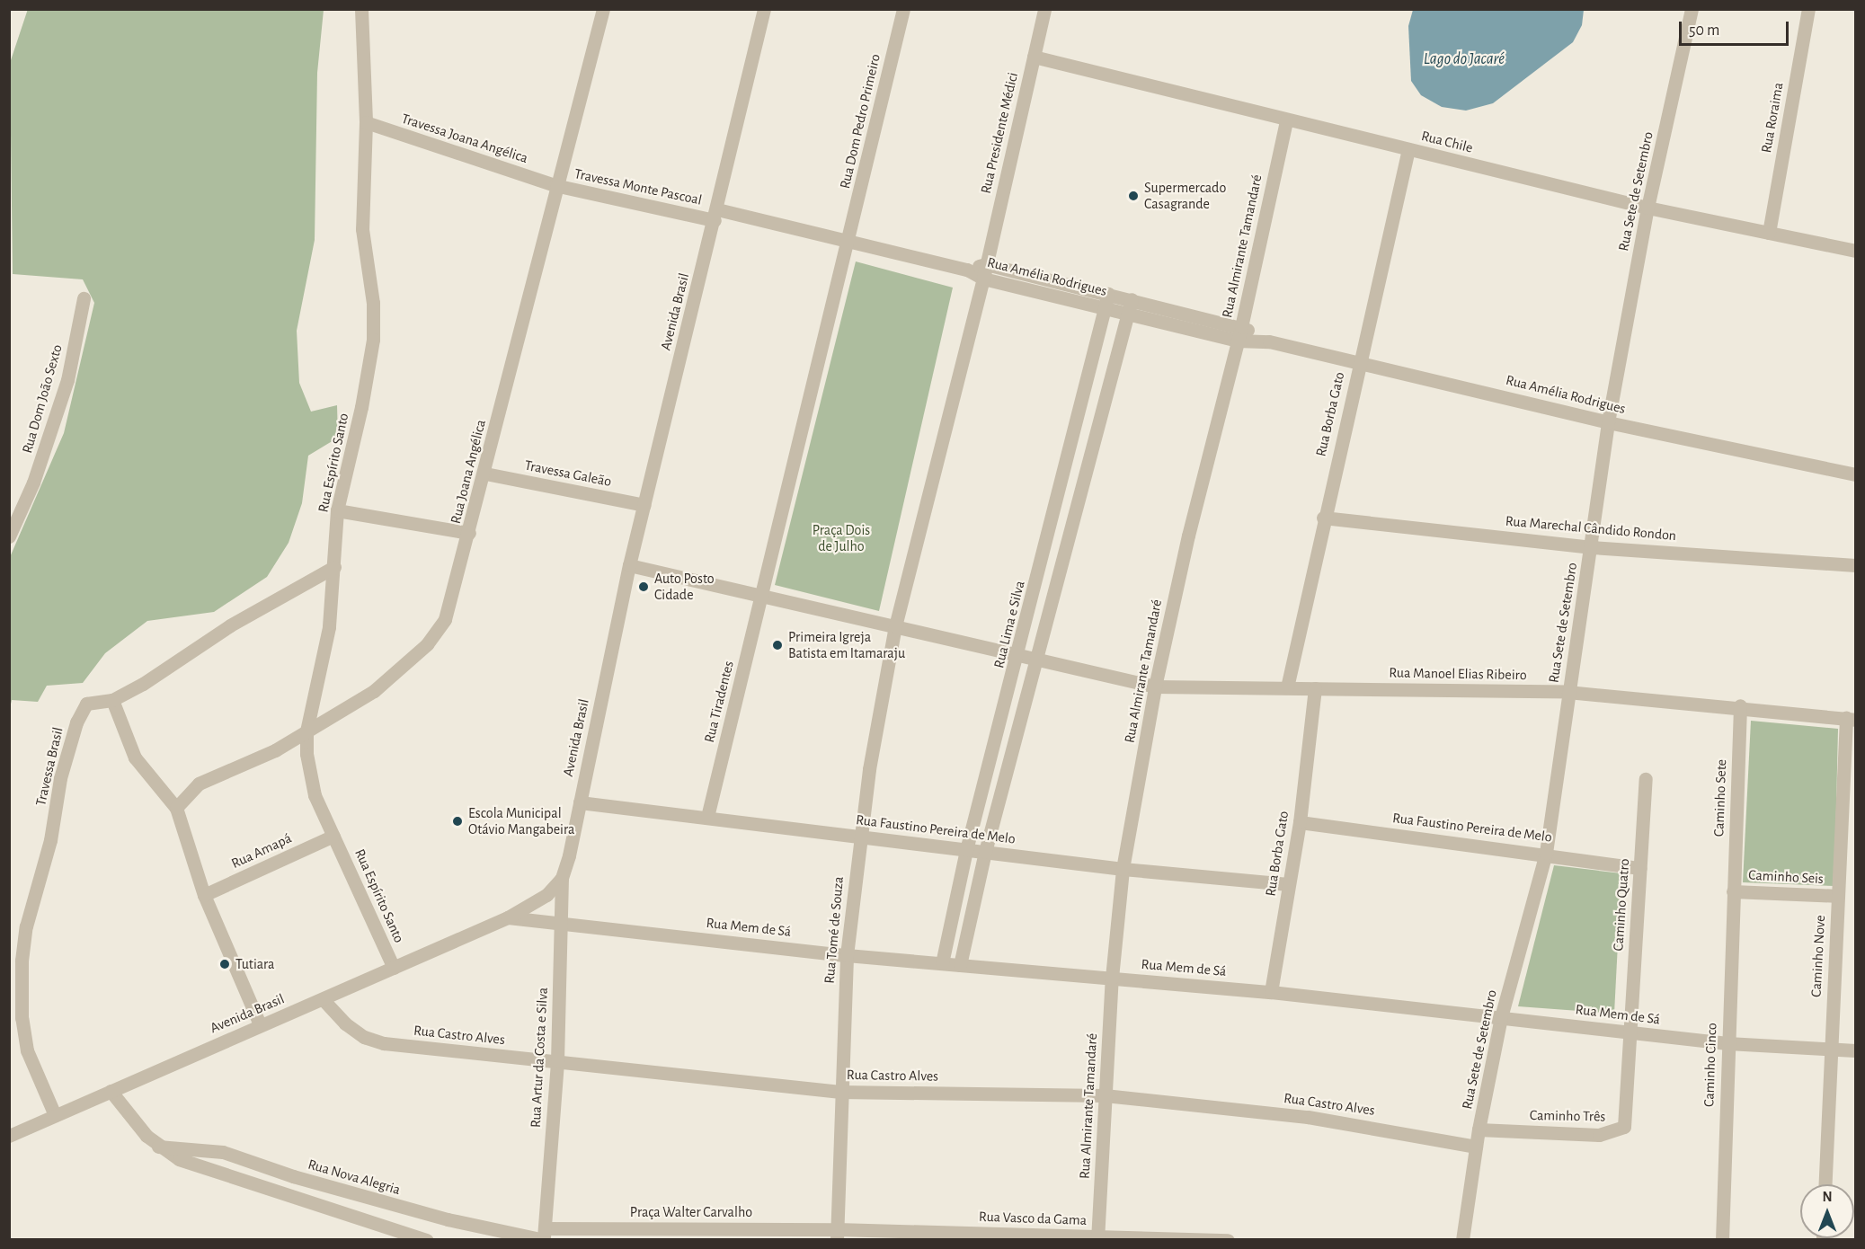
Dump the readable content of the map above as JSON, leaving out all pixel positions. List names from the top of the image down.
{
  "streets": {
    "street": [
      "Rua Roraima",
      "Rua Dom Pedro Primeiro",
      "Rua Presidente Médici",
      "Travessa Joana Angélica",
      "Rua Chile",
      "Travessa Monte Pascoal",
      "Rua Sete de Setembro",
      "Rua Almirante Tamandaré",
      "Rua Amélia Rodrigues",
      "Avenida Brasil",
      "Rua Dom João Sexto",
      "Rua Borba Gato",
      "Rua Espírito Santo",
      "Rua Joana Angélica",
      "Travessa Galeão",
      "Rua Marechal Cândido Rondon",
      "Rua Lima e Silva",
      "Rua Manoel Elias Ribeiro",
      "Rua Tiradentes",
      "Travessa Brasil",
      "Caminho Sete",
      "Rua Faustino Pereira de Melo",
      "Rua Amapá",
      "Caminho Seis",
      "Caminho Quatro",
      "Rua Mem de Sá",
      "Rua Tomé de Souza",
      "Caminho Nove",
      "Rua Castro Alves",
      "Rua Artur da Costa e Silva",
      "Caminho Cinco",
      "Caminho Três",
      "Rua Nova Alegria",
      "Praça Walter Carvalho",
      "Rua Vasco da Gama"
    ]
  },
  "crossings": [
    ["Rua Roraima", "Rua Chile"],
    ["Rua Presidente Médici", "Rua Chile"],
    ["Rua Presidente Médici", "Rua Amélia Rodrigues"],
    ["Travessa Joana Angélica", "Travessa Monte Pascoal"],
    ["Travessa Joana Angélica", "Rua Espírito Santo"],
    ["Travessa Joana Angélica", "Rua Joana Angélica"],
    ["Rua Chile", "Rua Sete de Setembro"],
    ["Rua Chile", "Rua Almirante Tamandaré"],
    ["Rua Chile", "Rua Borba Gato"],
    ["Travessa Monte Pascoal", "Avenida Brasil"],
    ["Travessa Monte Pascoal", "Rua Joana Angélica"],
    ["Rua Sete de Setembro", "Rua Amélia Rodrigues"],
    ["Rua Sete de Setembro", "Rua Marechal Cândido Rondon"],
    ["Rua Sete de Setembro", "Rua Manoel Elias Ribeiro"],
    ["Rua Sete de Setembro", "Rua Faustino Pereira de Melo"],
    ["Rua Sete de Setembro", "Rua Mem de Sá"],
    ["Rua Sete de Setembro", "Rua Castro Alves"],
    ["Rua Sete de Setembro", "Caminho Três"],
    ["Rua Almirante Tamandaré", "Rua Amélia Rodrigues"],
    ["Rua Almirante Tamandaré", "Rua Manoel Elias Ribeiro"],
    ["Rua Almirante Tamandaré", "Rua Faustino Pereira de Melo"],
    ["Rua Almirante Tamandaré", "Rua Mem de Sá"],
    ["Rua Almirante Tamandaré", "Rua Castro Alves"],
    ["Rua Almirante Tamandaré", "Rua Vasco da Gama"],
    ["Rua Amélia Rodrigues", "Rua Borba Gato"],
    ["Rua Amélia Rodrigues", "Rua Lima e Silva"],
    ["Avenida Brasil", "Rua Espírito Santo"],
    ["Avenida Brasil", "Travessa Galeão"],
    ["Avenida Brasil", "Travessa Brasil"],
    ["Avenida Brasil", "Rua Faustino Pereira de Melo"],
    ["Avenida Brasil", "Rua Mem de Sá"],
    ["Avenida Brasil", "Rua Castro Alves"],
    ["Avenida Brasil", "Rua Artur da Costa e Silva"],
    ["Rua Borba Gato", "Rua Marechal Cândido Rondon"],
    ["Rua Borba Gato", "Rua Manoel Elias Ribeiro"],
    ["Rua Borba Gato", "Rua Faustino Pereira de Melo"],
    ["Rua Borba Gato", "Rua Mem de Sá"],
    ["Rua Espírito Santo", "Rua Joana Angélica"],
    ["Rua Espírito Santo", "Travessa Brasil"],
    ["Rua Espírito Santo", "Rua Amapá"],
    ["Rua Joana Angélica", "Travessa Galeão"],
    ["Rua Lima e Silva", "Rua Manoel Elias Ribeiro"],
    ["Rua Lima e Silva", "Rua Faustino Pereira de Melo"],
    ["Rua Lima e Silva", "Rua Mem de Sá"],
    ["Rua Manoel Elias Ribeiro", "Caminho Sete"],
    ["Rua Manoel Elias Ribeiro", "Rua Tomé de Souza"],
    ["Rua Manoel Elias Ribeiro", "Caminho Nove"],
    ["Rua Tiradentes", "Rua Faustino Pereira de Melo"],
    ["Caminho Sete", "Caminho Seis"],
    ["Caminho Sete", "Caminho Cinco"],
    ["Rua Faustino Pereira de Melo", "Caminho Quatro"],
    ["Rua Faustino Pereira de Melo", "Rua Tomé de Souza"],
    ["Caminho Seis", "Caminho Nove"],
    ["Caminho Seis", "Caminho Cinco"],
    ["Caminho Quatro", "Rua Mem de Sá"],
    ["Caminho Quatro", "Caminho Três"],
    ["Rua Mem de Sá", "Rua Tomé de Souza"],
    ["Rua Mem de Sá", "Caminho Nove"],
    ["Rua Mem de Sá", "Rua Artur da Costa e Silva"],
    ["Rua Mem de Sá", "Caminho Cinco"],
    ["Rua Mem de Sá", "Caminho Três"],
    ["Rua Tomé de Souza", "Rua Castro Alves"],
    ["Rua Tomé de Souza", "Praça Walter Carvalho"],
    ["Rua Tomé de Souza", "Rua Vasco da Gama"],
    ["Rua Castro Alves", "Rua Artur da Costa e Silva"],
    ["Rua Artur da Costa e Silva", "Rua Nova Alegria"],
    ["Rua Artur da Costa e Silva", "Praça Walter Carvalho"],
    ["Rua Nova Alegria", "Praça Walter Carvalho"],
    ["Praça Walter Carvalho", "Rua Vasco da Gama"]
  ],
  "water": ["Lago do Jacaré"],
  "parks": ["Praça Dois de Julho"],
  "places": [
    "Supermercado Casagrande",
    "Auto Posto Cidade",
    "Primeira Igreja Batista em Itamaraju",
    "Escola Municipal Otávio Mangabeira",
    "Tutiara"
  ],
  "scale_bar": "50 m",
  "north": "top"
}
